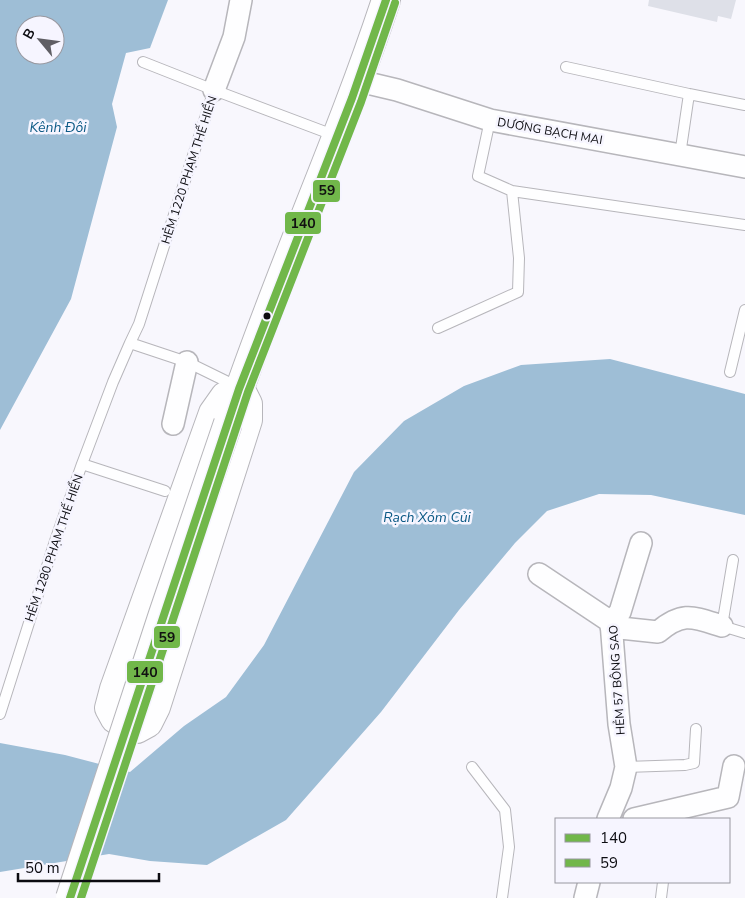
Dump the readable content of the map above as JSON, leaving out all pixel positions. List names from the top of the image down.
{
  "streets": {
    "street": ["DƯƠNG BẠCH MAI", "HẺM 57 BÔNG SAO"],
    "lane": ["HẺM 1220 PHẠM THẾ HIỂN", "HẺM 1280 PHẠM THẾ HIỂN"]
  },
  "crossings": [
    ["HẺM 1220 PHẠM THẾ HIỂN", "HẺM 1280 PHẠM THẾ HIỂN"]
  ],
  "water": ["Kênh Đôi", "Rạch Xóm Củi"],
  "lines": ["transit line 140", "transit line 59"],
  "legend": ["140", "59"],
  "scale_bar": "50 m",
  "north": "top left"
}
